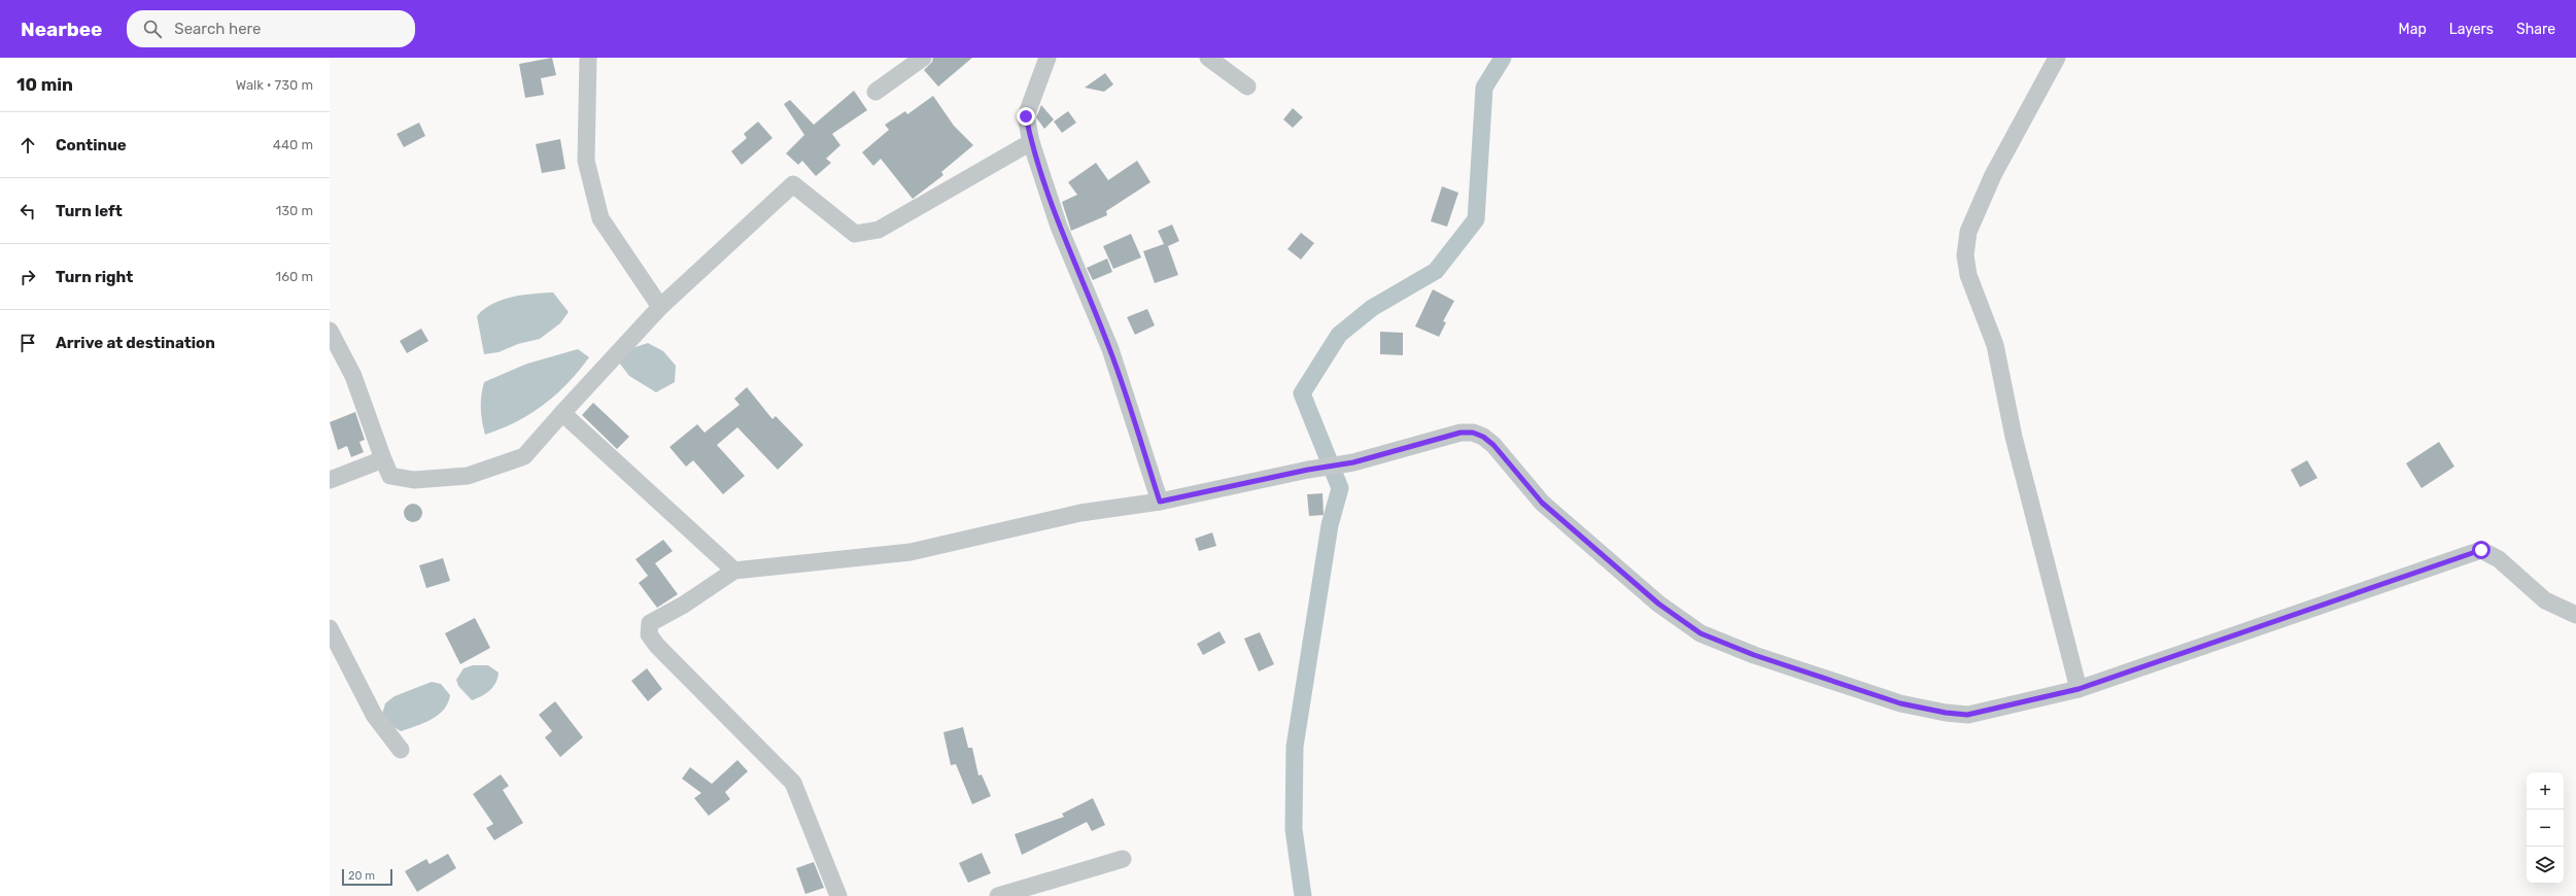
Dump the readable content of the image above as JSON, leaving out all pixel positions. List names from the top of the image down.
{
  "scale_bar": "20 m",
  "page": {
    "header": "Nearbee",
    "search": "Search here",
    "nav": ["Map", "Layers", "Share"],
    "heading": ["10 min", "Walk · 730 m"],
    "list": [
      ["Continue", "440 m"],
      ["Turn left", "130 m"],
      ["Turn right", "160 m"],
      "Arrive at destination"
    ],
    "map_buttons": ["+", "−"],
    "scale": "20 m"
  }
}
